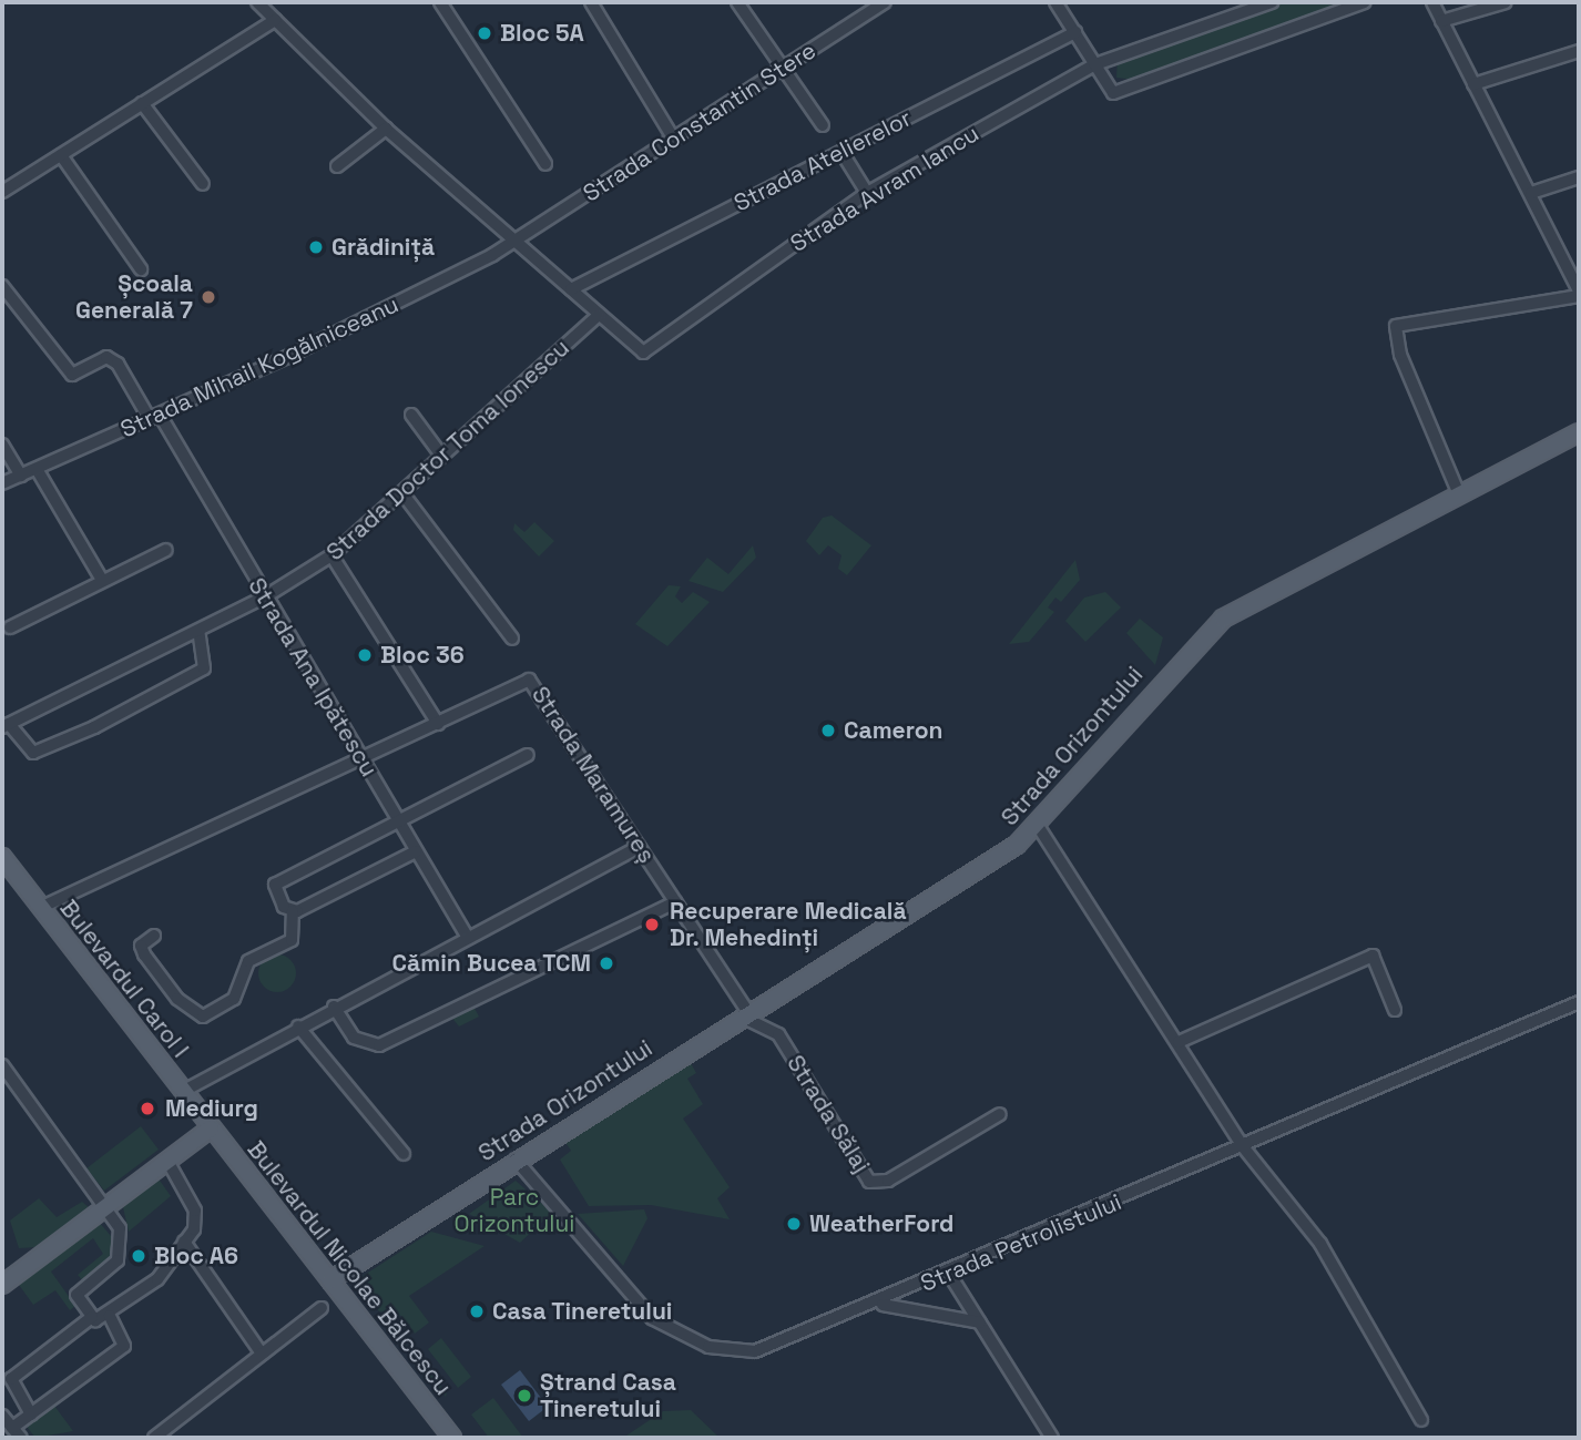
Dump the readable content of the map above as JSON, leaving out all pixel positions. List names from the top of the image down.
{
  "streets": {
    "main road": ["Strada Orizontului", "Bulevardul Carol I", "Bulevardul Nicolae Bălcescu"],
    "street": [
      "Strada Constantin Stere",
      "Strada Atelierelor",
      "Strada Avram Iancu",
      "Strada Mihail Kogălniceanu",
      "Strada Doctor Toma Ionescu",
      "Strada Ana Ipătescu",
      "Strada Maramureș",
      "Strada Sălaj",
      "Strada Petrolistului"
    ]
  },
  "crossings": [
    ["Strada Constantin Stere", "Strada Mihail Kogălniceanu"],
    ["Strada Avram Iancu", "Strada Doctor Toma Ionescu"],
    ["Strada Mihail Kogălniceanu", "Strada Ana Ipătescu"],
    ["Strada Doctor Toma Ionescu", "Strada Ana Ipătescu"],
    ["Strada Ana Ipătescu", "Strada Maramureș"],
    ["Strada Orizontului", "Strada Maramureș"],
    ["Strada Orizontului", "Strada Sălaj"],
    ["Strada Orizontului", "Strada Petrolistului"],
    ["Strada Orizontului", "Bulevardul Nicolae Bălcescu"],
    ["Strada Maramureș", "Bulevardul Carol I"],
    ["Strada Maramureș", "Strada Sălaj"],
    ["Bulevardul Carol I", "Bulevardul Nicolae Bălcescu"]
  ],
  "parks": ["Parc Orizontului"],
  "places": [
    "Bloc 5A",
    "Grădiniță",
    "Școala Generală 7",
    "Bloc 36",
    "Cameron",
    "Recuperare Medicală Dr. Mehedinți",
    "Cămin Bucea TCM",
    "Mediurg",
    "WeatherFord",
    "Bloc A6",
    "Casa Tineretului",
    "Ștrand Casa Tineretului"
  ]
}
